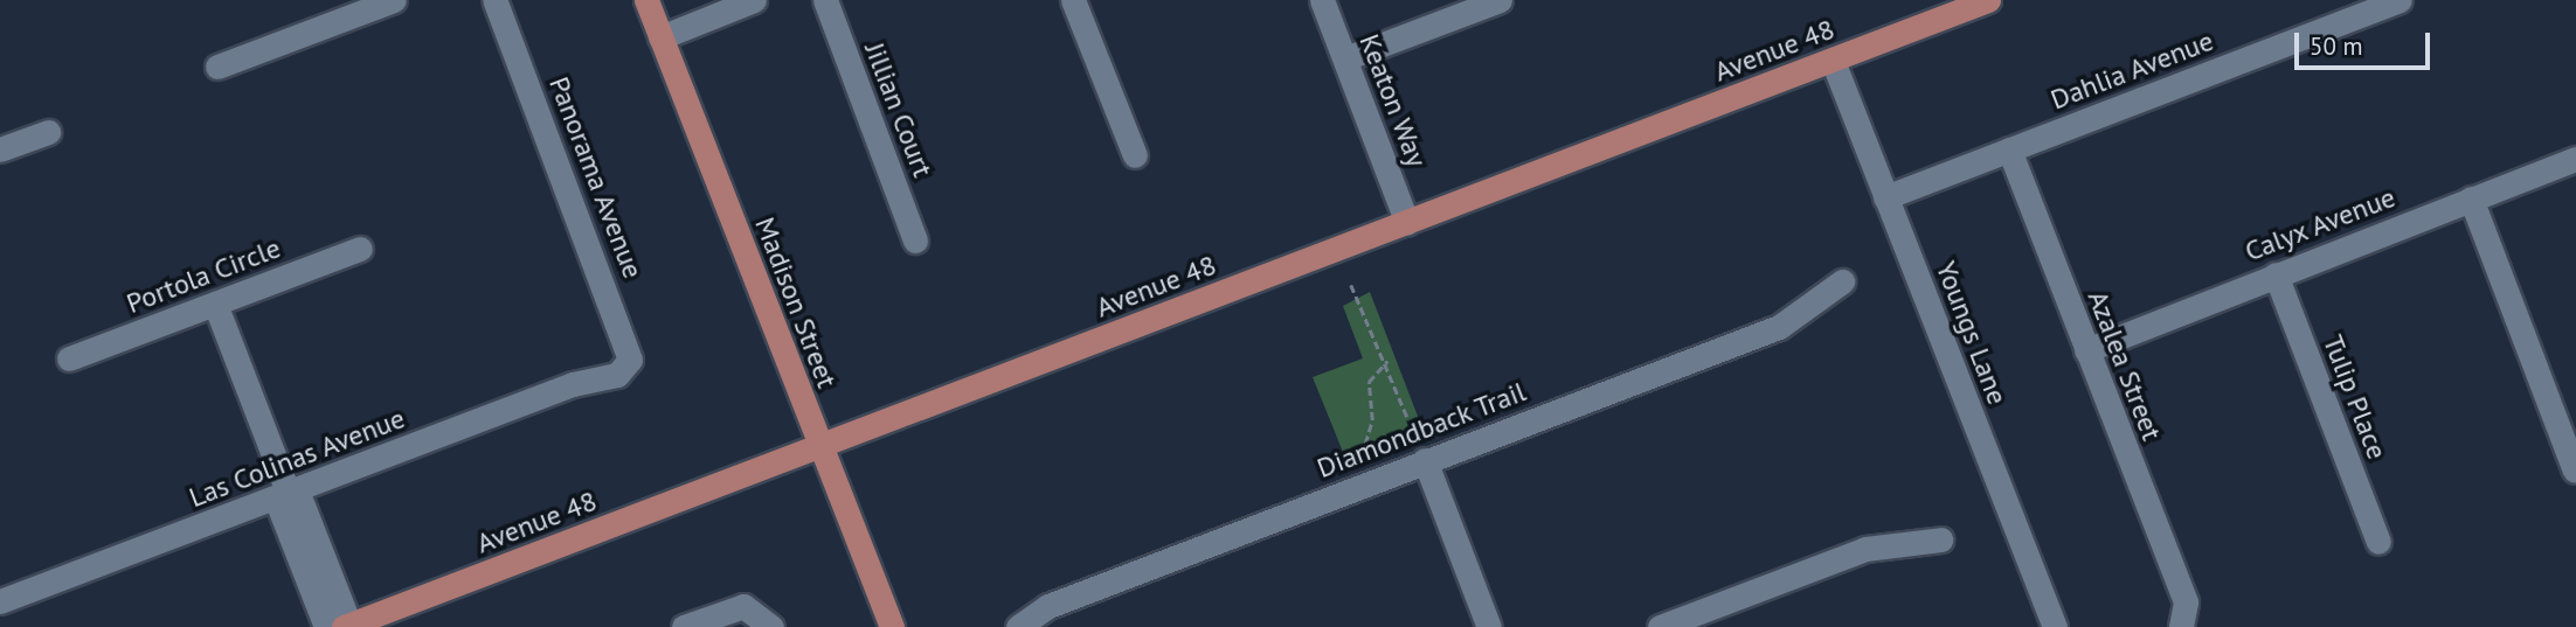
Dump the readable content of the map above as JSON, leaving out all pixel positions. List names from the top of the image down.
{
  "streets": {
    "main road": ["Avenue 48", "Madison Street"],
    "street": [
      "Dahlia Avenue",
      "Keaton Way",
      "Jillian Court",
      "Panorama Avenue",
      "Calyx Avenue",
      "Portola Circle",
      "Youngs Lane",
      "Azalea Street",
      "Tulip Place",
      "Diamondback Trail",
      "Las Colinas Avenue"
    ]
  },
  "crossings": [
    ["Avenue 48", "Keaton Way"],
    ["Avenue 48", "Madison Street"],
    ["Avenue 48", "Youngs Lane"],
    ["Dahlia Avenue", "Youngs Lane"],
    ["Dahlia Avenue", "Azalea Street"],
    ["Panorama Avenue", "Las Colinas Avenue"],
    ["Calyx Avenue", "Azalea Street"],
    ["Calyx Avenue", "Tulip Place"]
  ],
  "scale_bar": "50 m"
}
